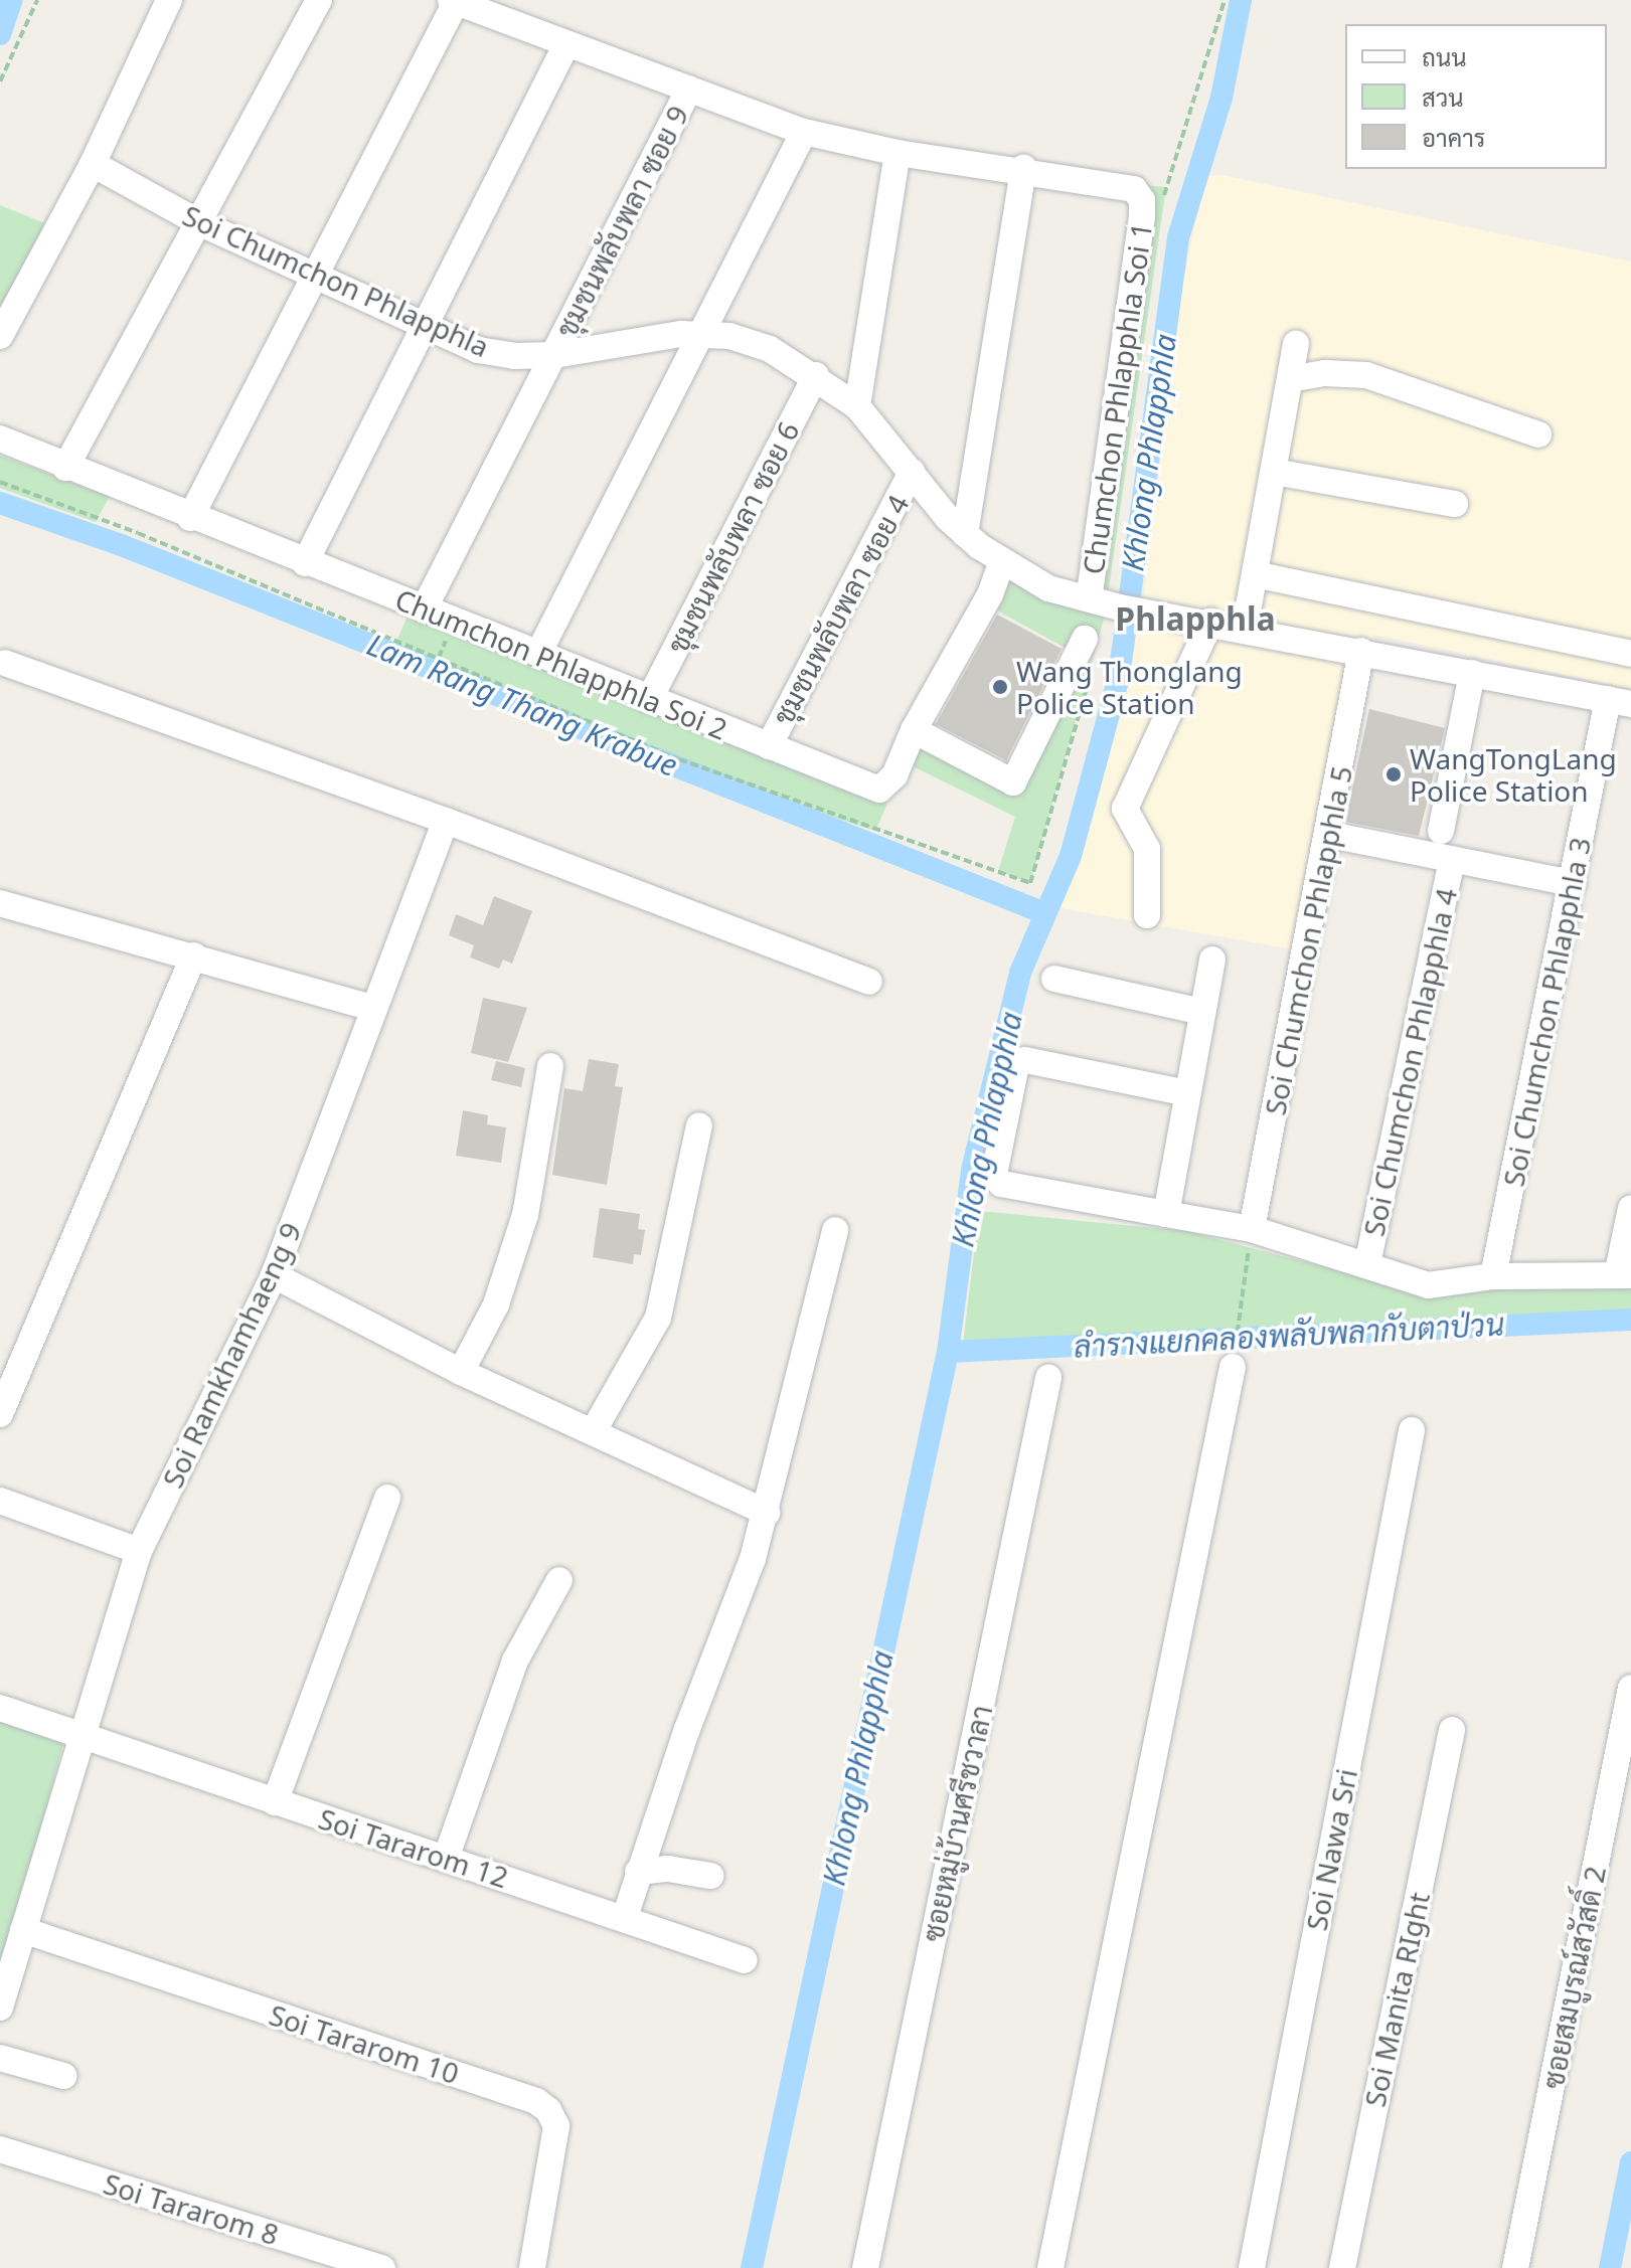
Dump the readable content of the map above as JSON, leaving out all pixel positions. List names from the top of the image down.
{
  "streets": {
    "street": [
      "ชุมชนพลับพลา ซอย 9",
      "Soi Chumchon Phlapphla",
      "Chumchon Phlapphla Soi 1",
      "ชุมชนพลับพลา ซอย 6",
      "ชุมชนพลับพลา ซอย 4",
      "Chumchon Phlapphla Soi 2",
      "Soi Chumchon Phlapphla 5",
      "Soi Chumchon Phlapphla 3",
      "Soi Chumchon Phlapphla 4",
      "Soi Ramkhamhaeng 9",
      "ซอยหมู่บ้านศรีชวาลา",
      "Soi Tararom 12",
      "Soi Nawa Sri",
      "ซอยสมบูรณ์สวัสดิ์ 2",
      "Soi Manita RIght",
      "Soi Tararom 10",
      "Soi Tararom 8"
    ]
  },
  "crossings": [
    ["ชุมชนพลับพลา ซอย 9", "Soi Chumchon Phlapphla"],
    ["ชุมชนพลับพลา ซอย 9", "Chumchon Phlapphla Soi 1"],
    ["ชุมชนพลับพลา ซอย 9", "Chumchon Phlapphla Soi 2"],
    ["Soi Chumchon Phlapphla", "Chumchon Phlapphla Soi 1"],
    ["Soi Chumchon Phlapphla", "ชุมชนพลับพลา ซอย 6"],
    ["Soi Chumchon Phlapphla", "ชุมชนพลับพลา ซอย 4"],
    ["Soi Chumchon Phlapphla", "Chumchon Phlapphla Soi 2"],
    ["Soi Chumchon Phlapphla", "Soi Chumchon Phlapphla 5"],
    ["Soi Chumchon Phlapphla", "Soi Chumchon Phlapphla 3"],
    ["ชุมชนพลับพลา ซอย 6", "Chumchon Phlapphla Soi 2"],
    ["ชุมชนพลับพลา ซอย 4", "Chumchon Phlapphla Soi 2"],
    ["Soi Ramkhamhaeng 9", "Soi Tararom 12"],
    ["Soi Ramkhamhaeng 9", "Soi Tararom 10"]
  ],
  "districts": ["Phlapphla"],
  "water": ["Khlong Phlapphla", "Lam Rang Thang Krabue", "ลำรางแยกคลองพลับพลากับตาป่วน"],
  "places": ["Wang Thonglang Police Station", "WangTongLang Police Station"],
  "legend": ["ถนน", "สวน", "อาคาร"]
}
